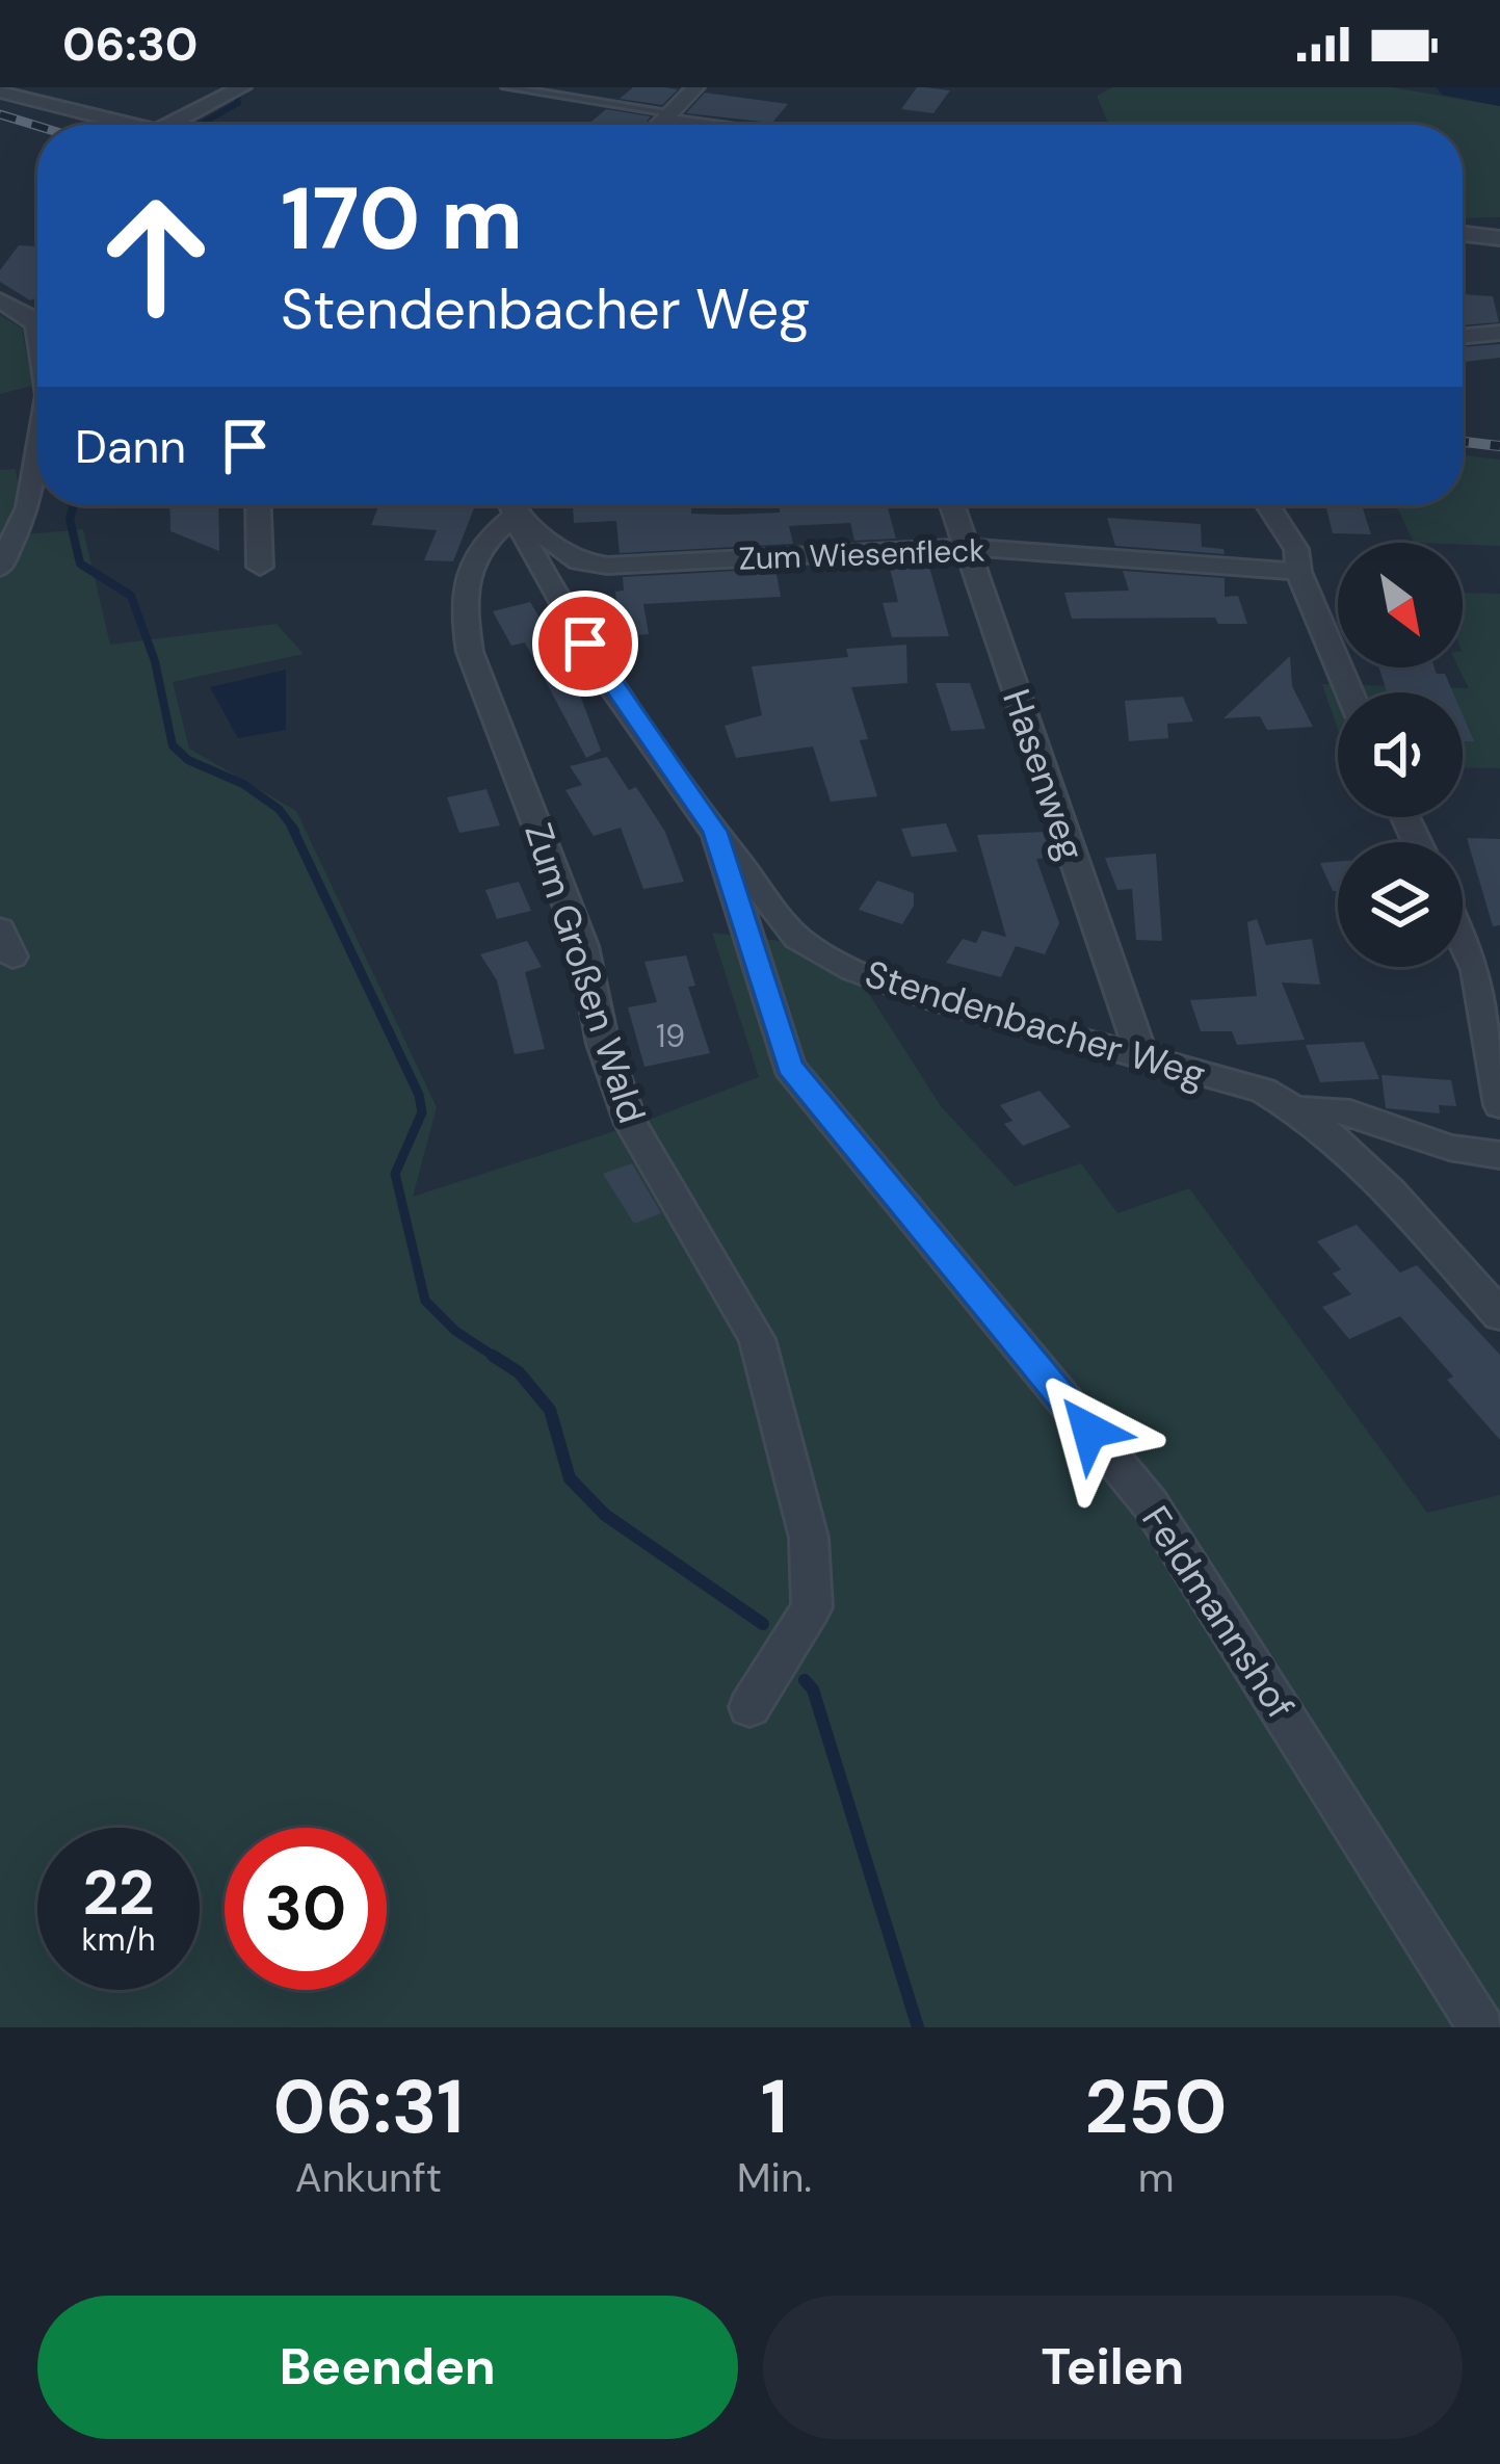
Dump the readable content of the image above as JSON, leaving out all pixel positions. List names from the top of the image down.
{
  "streets": {
    "street": [
      "Zum Wiesenfleck",
      "Hasenweg",
      "Zum Großen Wald",
      "Stendenbacher Weg",
      "Feldmannshof"
    ]
  },
  "crossings": [
    ["Zum Wiesenfleck", "Hasenweg"],
    ["Hasenweg", "Stendenbacher Weg"],
    ["Stendenbacher Weg", "Feldmannshof"]
  ],
  "house_numbers": ["19"],
  "north": "bottom right",
  "page": {
    "status": "06:30",
    "turn": ["170 m", "Stendenbacher Weg"],
    "then": "Dann",
    "speed": "22 km/h",
    "limit": "30",
    "eta": [
      "06:31",
      "Ankunft",
      "1",
      "Min.",
      "250",
      "m"
    ],
    "buttons": ["Beenden", "Teilen"]
  }
}
